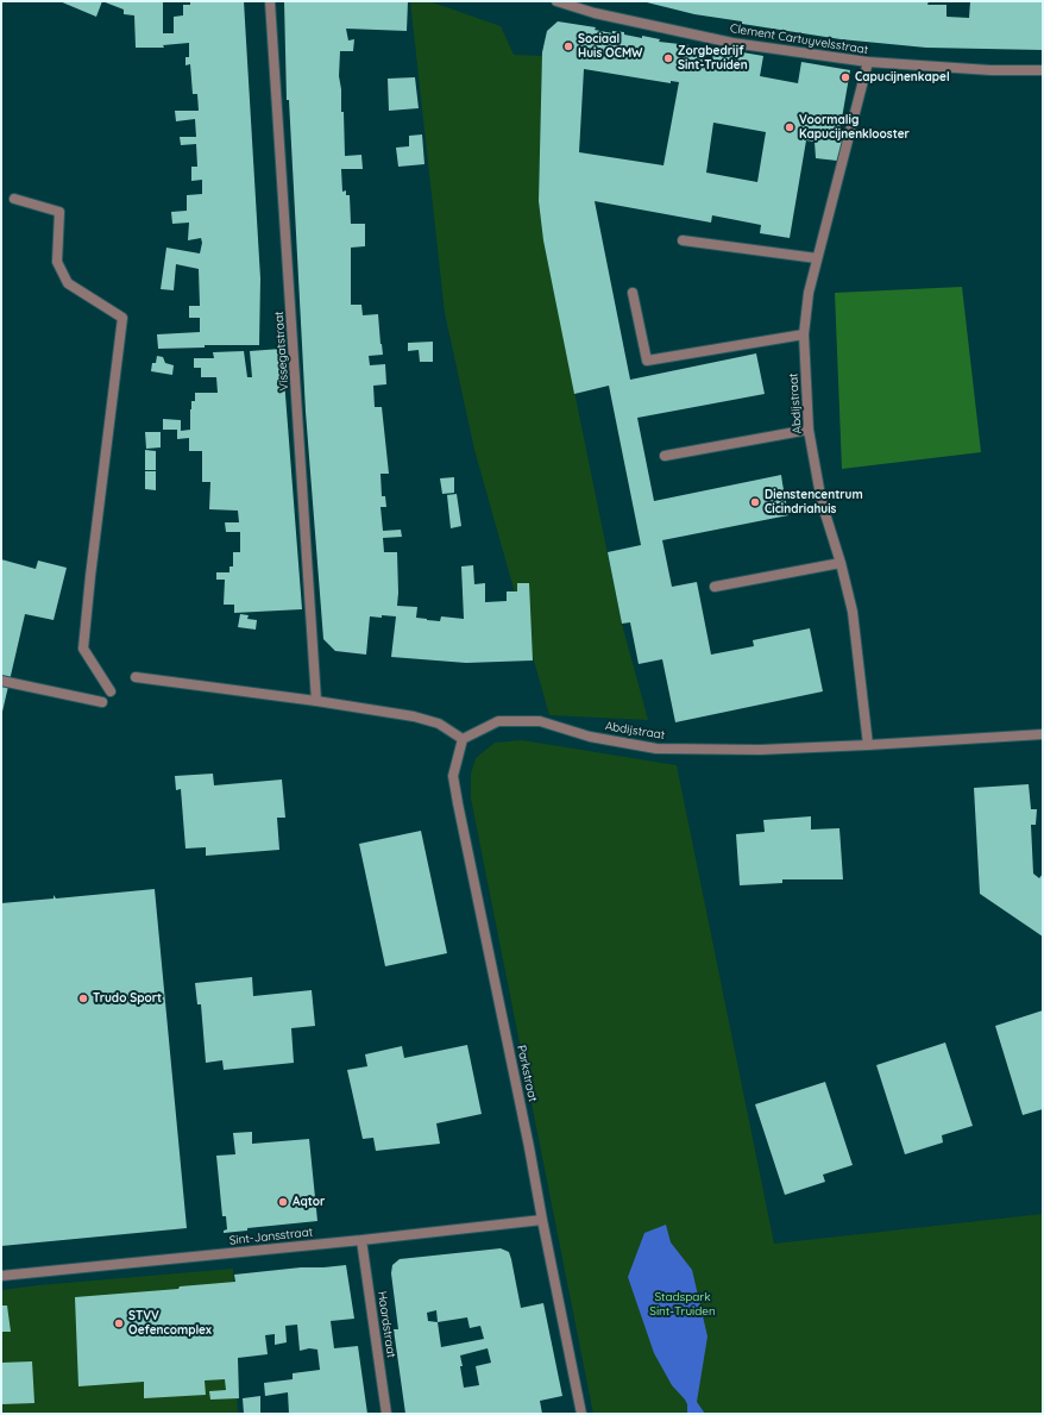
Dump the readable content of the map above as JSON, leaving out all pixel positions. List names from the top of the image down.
{
  "streets": {
    "street": [
      "Clement Cartuyvelsstraat",
      "Vissegatstraat",
      "Abdijstraat",
      "Parkstraat",
      "Sint-Jansstraat",
      "Haardstraat"
    ]
  },
  "crossings": [
    ["Clement Cartuyvelsstraat", "Abdijstraat"],
    ["Abdijstraat", "Parkstraat"],
    ["Parkstraat", "Sint-Jansstraat"],
    ["Sint-Jansstraat", "Haardstraat"]
  ],
  "parks": ["Stadspark Sint-Truiden"],
  "places": [
    "Sociaal Huis OCMW",
    "Zorgbedrijf Sint-Truiden",
    "Capucijnenkapel",
    "Voormalig Kapucijnenklooster",
    "Dienstencentrum Cicindriahuis",
    "Trudo Sport",
    "Aqtor",
    "STVV Oefencomplex"
  ]
}
